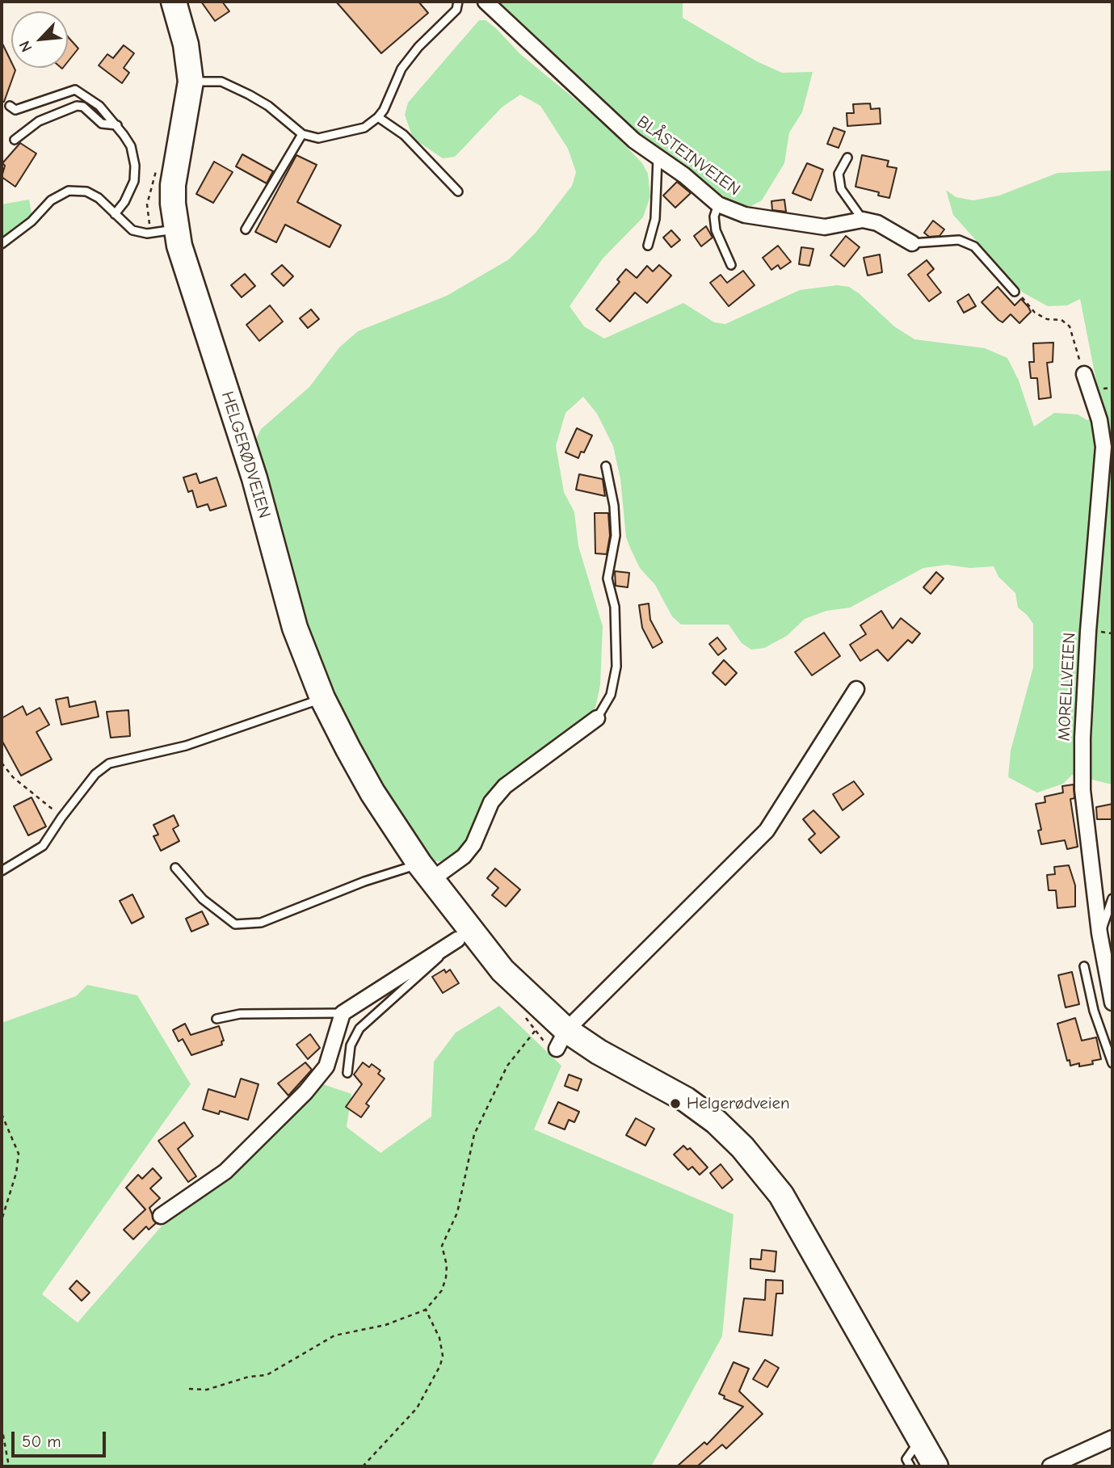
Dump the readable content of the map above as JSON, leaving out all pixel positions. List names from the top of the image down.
{
  "streets": {
    "main road": ["HELGERØDVEIEN"],
    "street": ["BLÅSTEINVEIEN", "MORELLVEIEN"]
  },
  "places": ["Helgerødveien"],
  "scale_bar": "50 m",
  "north": "bottom left"
}
